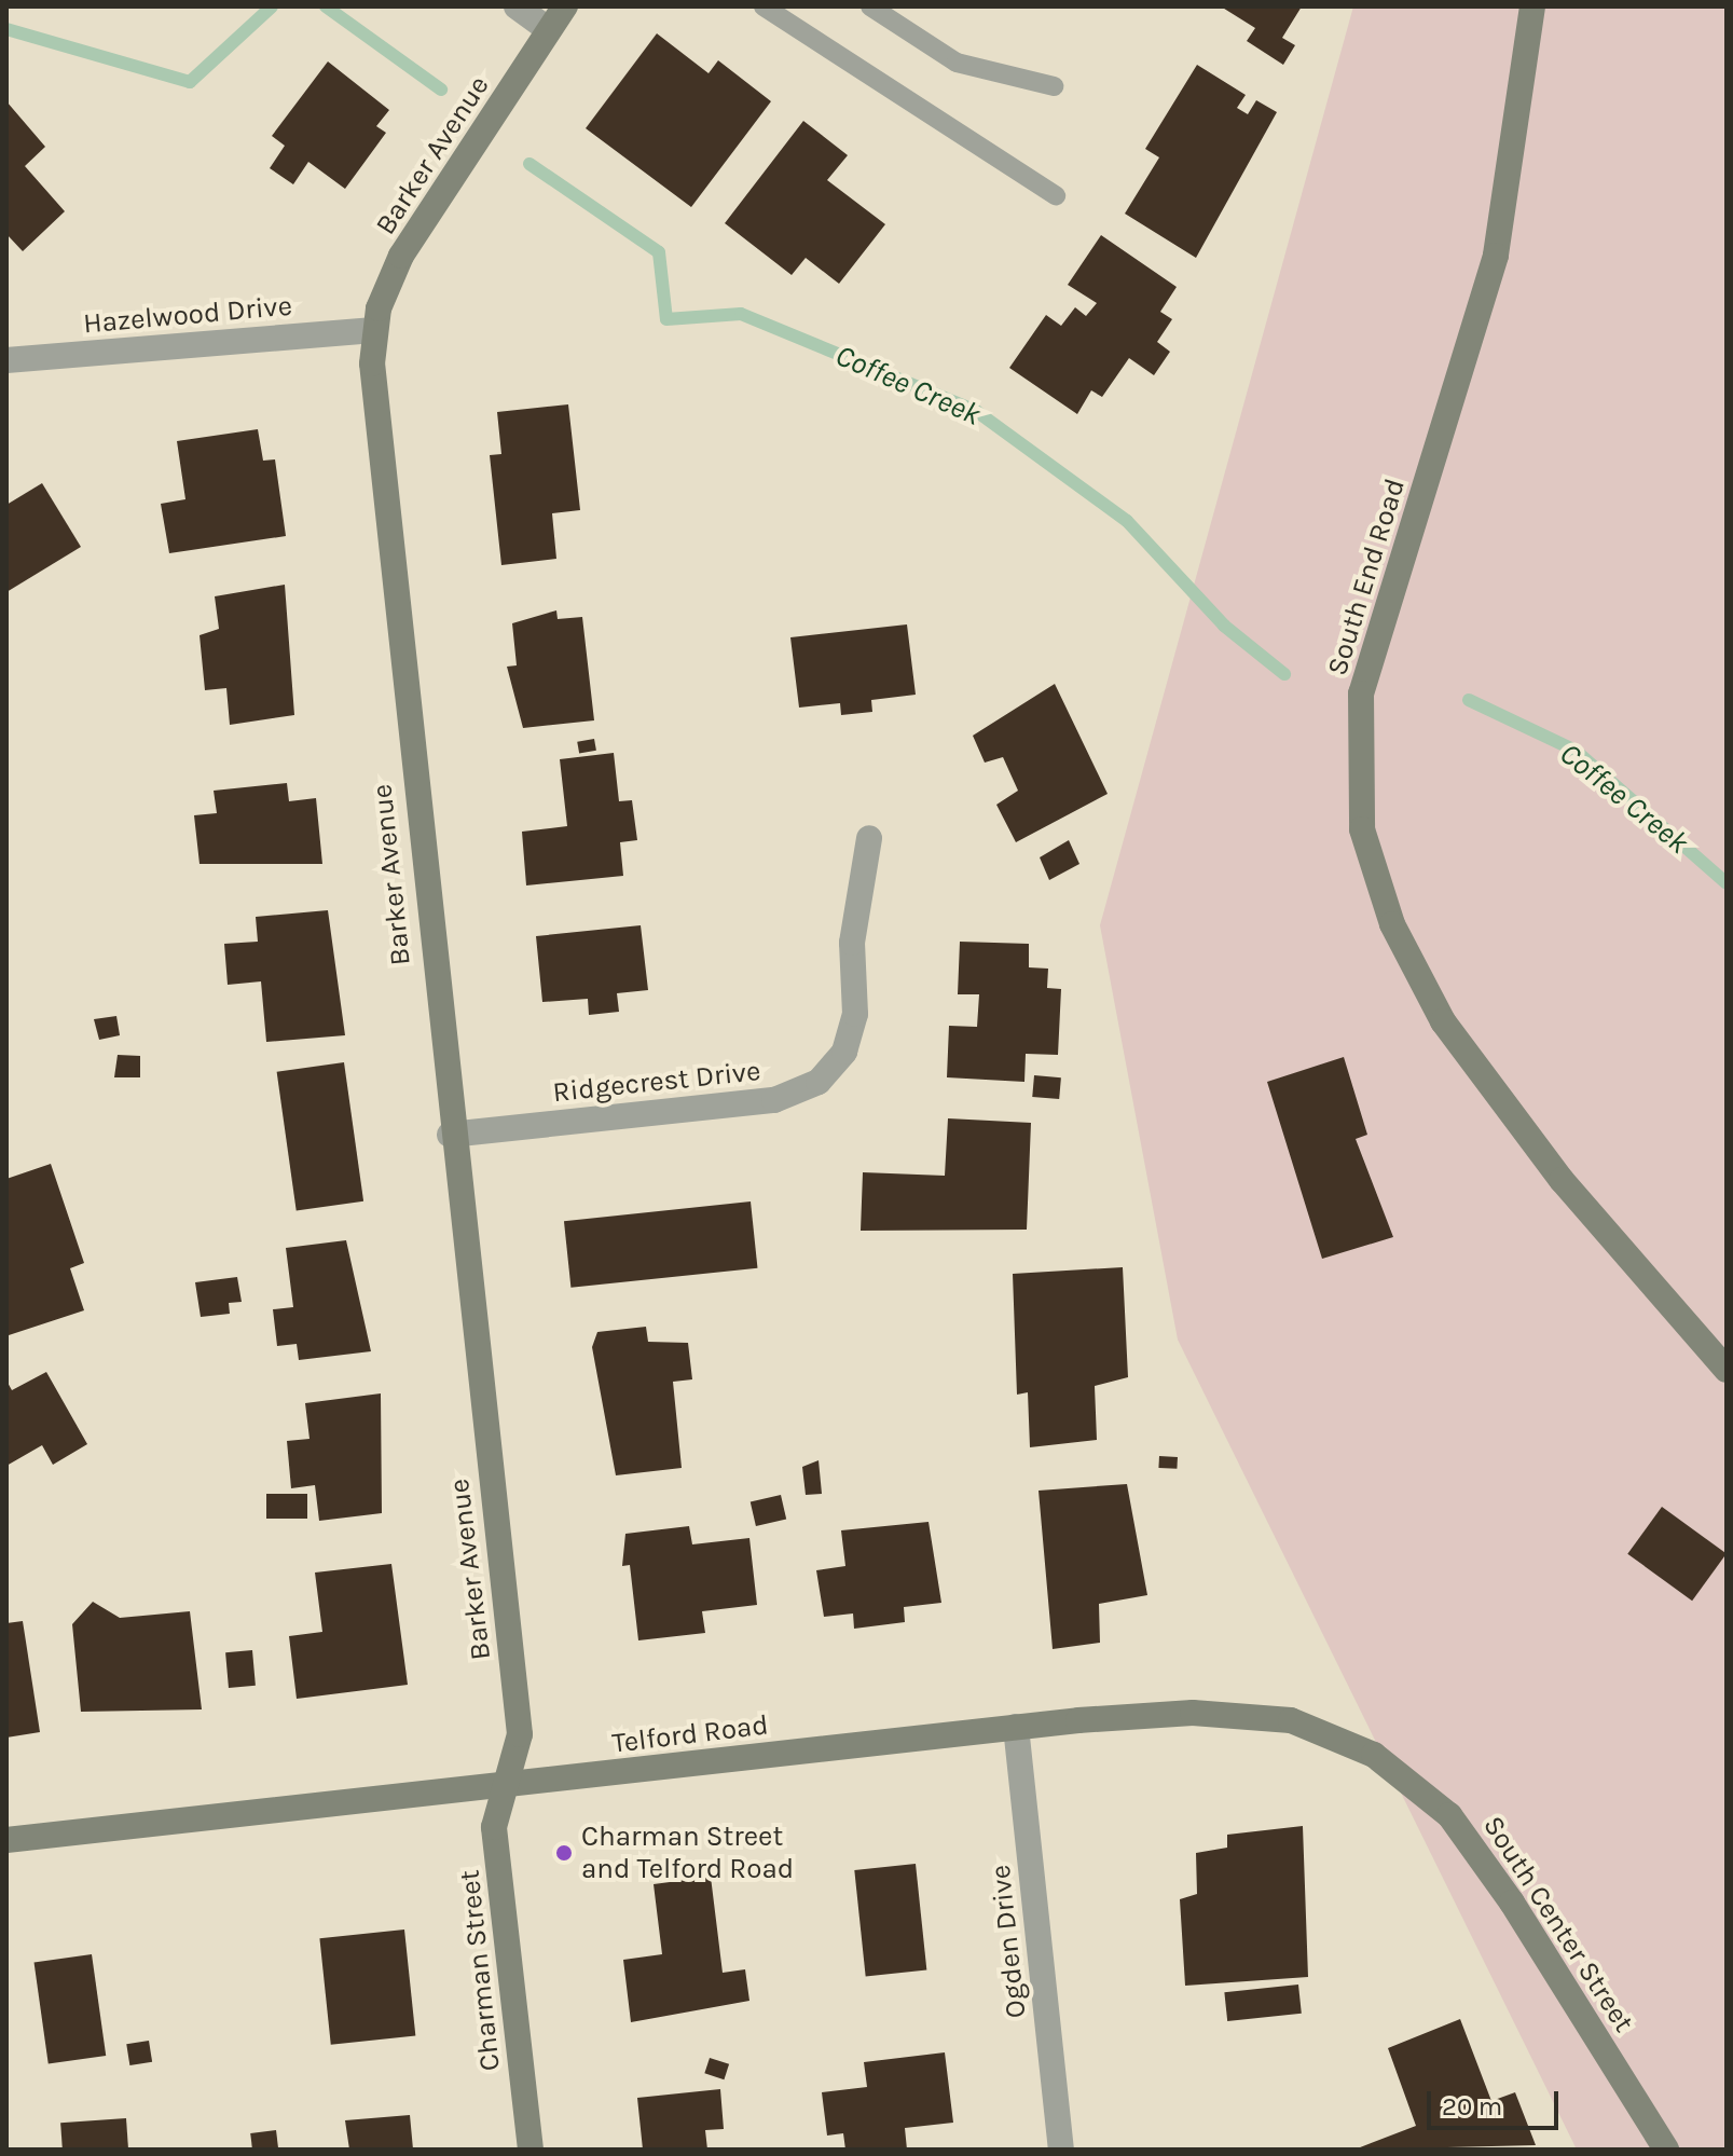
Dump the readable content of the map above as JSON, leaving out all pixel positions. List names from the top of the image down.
{
  "streets": {
    "street": [
      "Barker Avenue",
      "Hazelwood Drive",
      "South End Road",
      "Ridgecrest Drive",
      "Telford Road",
      "South Center Street",
      "Ogden Drive",
      "Charman Street"
    ]
  },
  "crossings": [
    ["Barker Avenue", "Hazelwood Drive"],
    ["Barker Avenue", "Ridgecrest Drive"],
    ["Barker Avenue", "Telford Road"],
    ["Barker Avenue", "Charman Street"],
    ["Telford Road", "South Center Street"],
    ["Telford Road", "Ogden Drive"],
    ["Telford Road", "Charman Street"]
  ],
  "water": ["Coffee Creek"],
  "places": ["Charman Street and Telford Road"],
  "scale_bar": "20 m"
}
